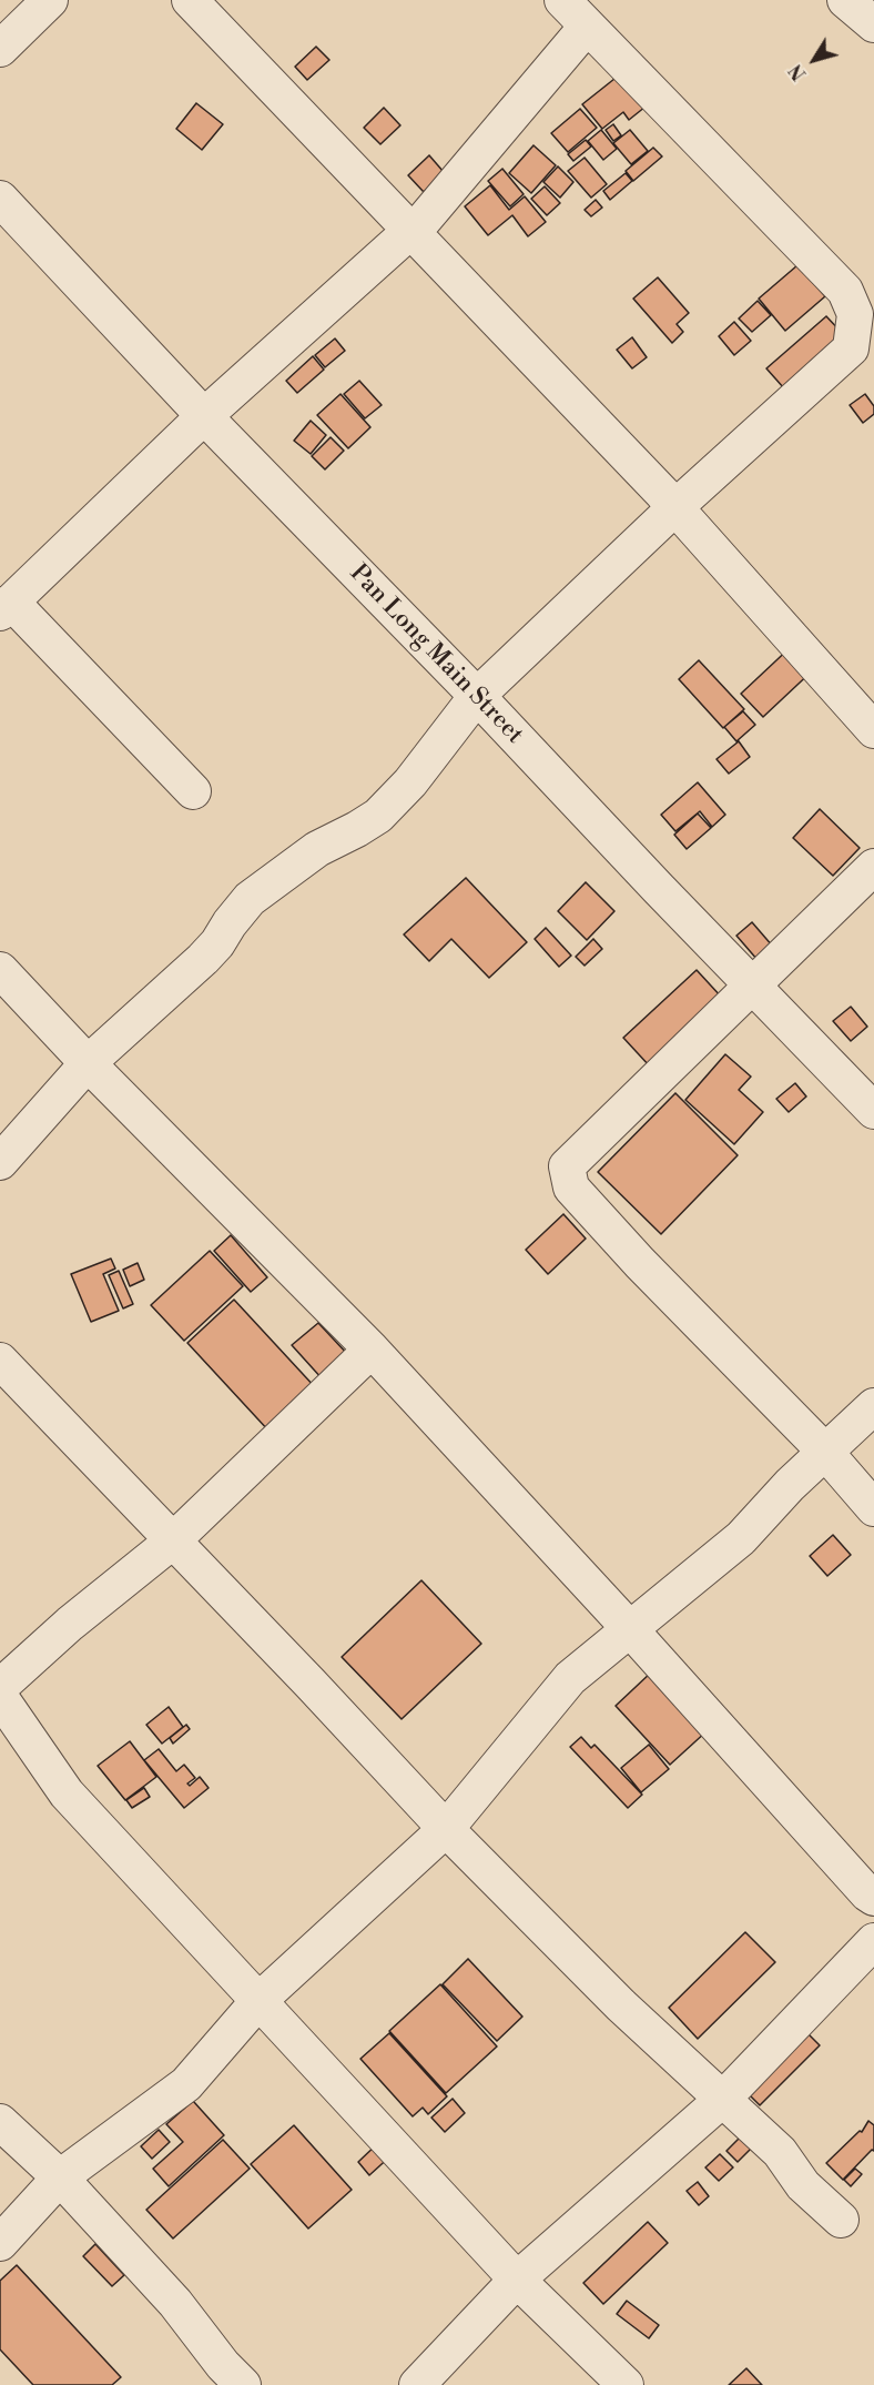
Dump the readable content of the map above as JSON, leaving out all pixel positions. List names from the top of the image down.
{
  "streets": {
    "street": ["Pan Long Main Street"]
  },
  "north": "bottom left"
}
